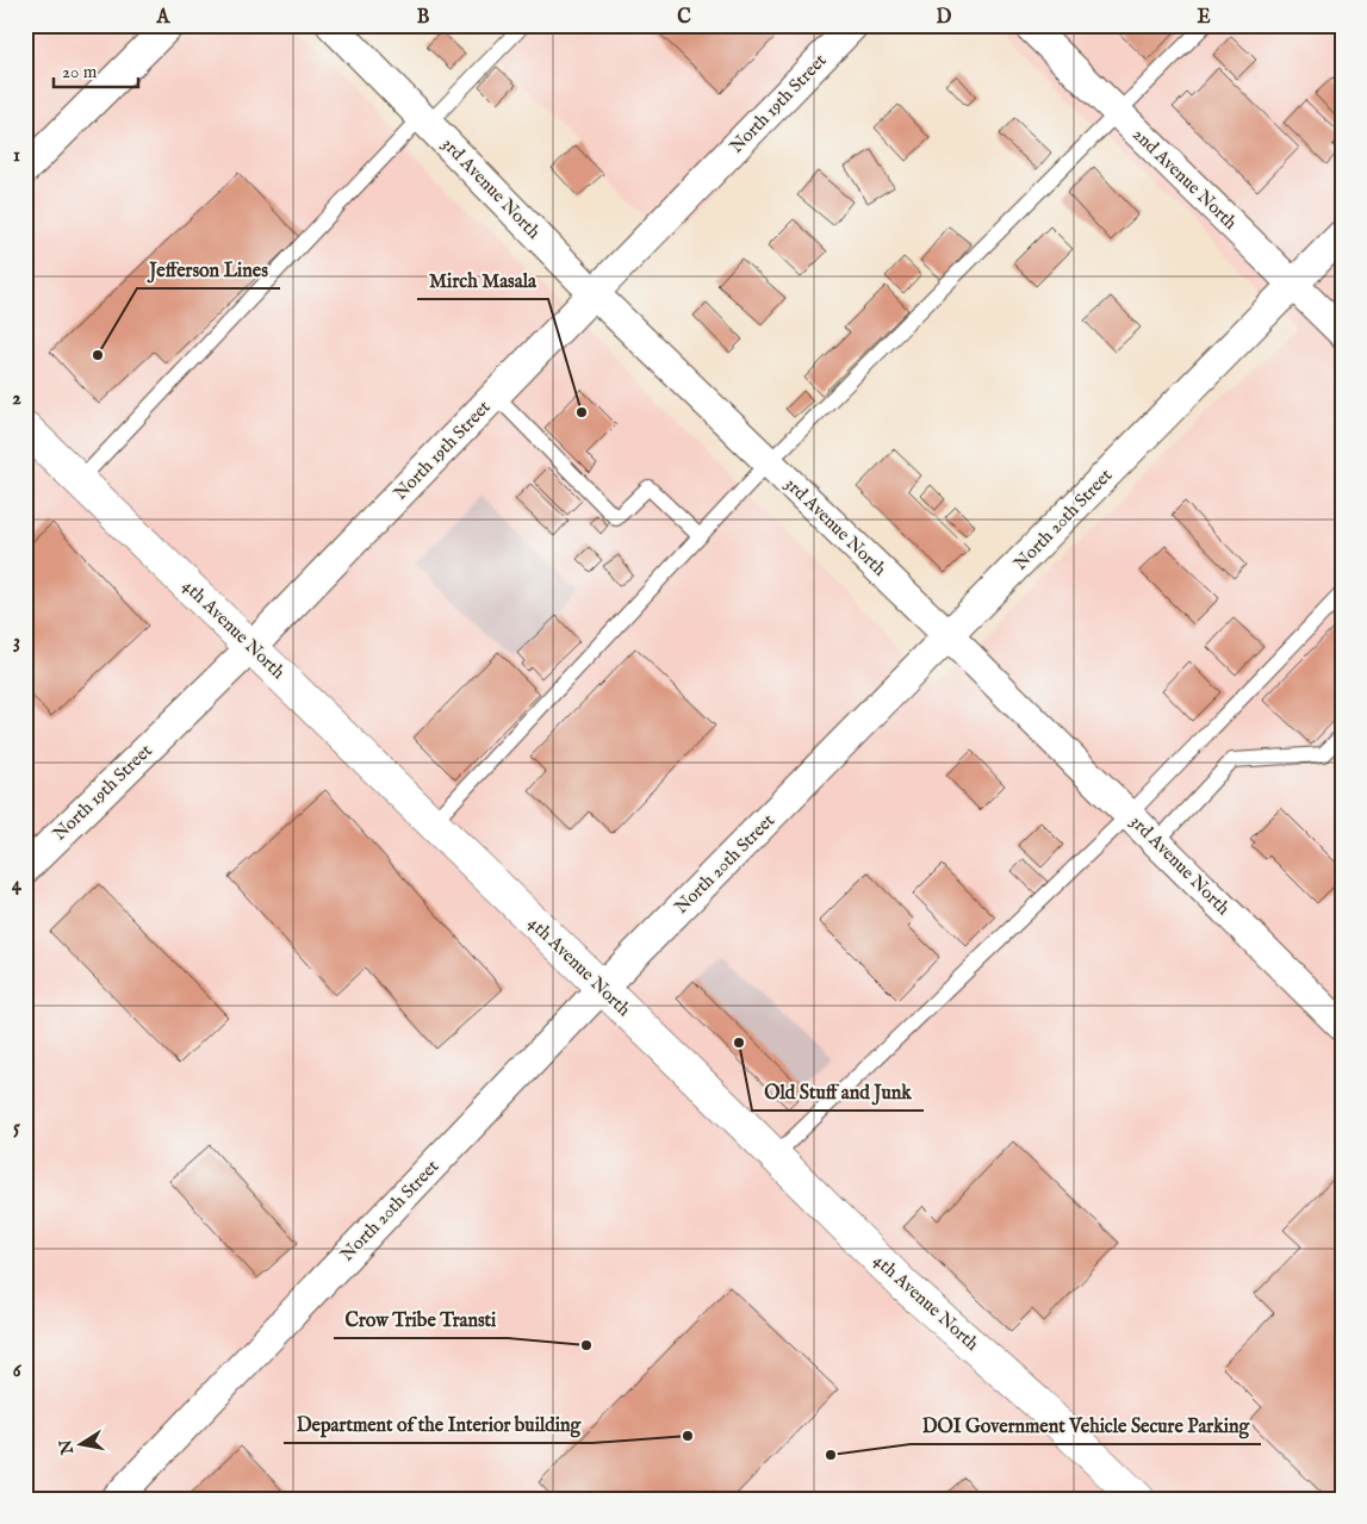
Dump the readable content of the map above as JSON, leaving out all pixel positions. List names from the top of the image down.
{
  "streets": {
    "main road": ["4th Avenue North"],
    "street": [
      "North 19th Street",
      "2nd Avenue North",
      "3rd Avenue North",
      "North 20th Street"
    ]
  },
  "crossings": [
    ["North 19th Street", "3rd Avenue North"],
    ["North 19th Street", "4th Avenue North"],
    ["2nd Avenue North", "North 20th Street"],
    ["3rd Avenue North", "North 20th Street"],
    ["North 20th Street", "4th Avenue North"]
  ],
  "places": [
    "Jefferson Lines",
    "Mirch Masala",
    "Old Stuff and Junk",
    "Crow Tribe Transti",
    "Department of the Interior building",
    "DOI Government Vehicle Secure Parking"
  ],
  "scale_bar": "20 m",
  "north": "left",
  "grid": {
    "columns": [
      "A",
      "B",
      "C",
      "D",
      "E"
    ],
    "rows": [
      "1",
      "2",
      "3",
      "4",
      "5",
      "6"
    ]
  }
}
